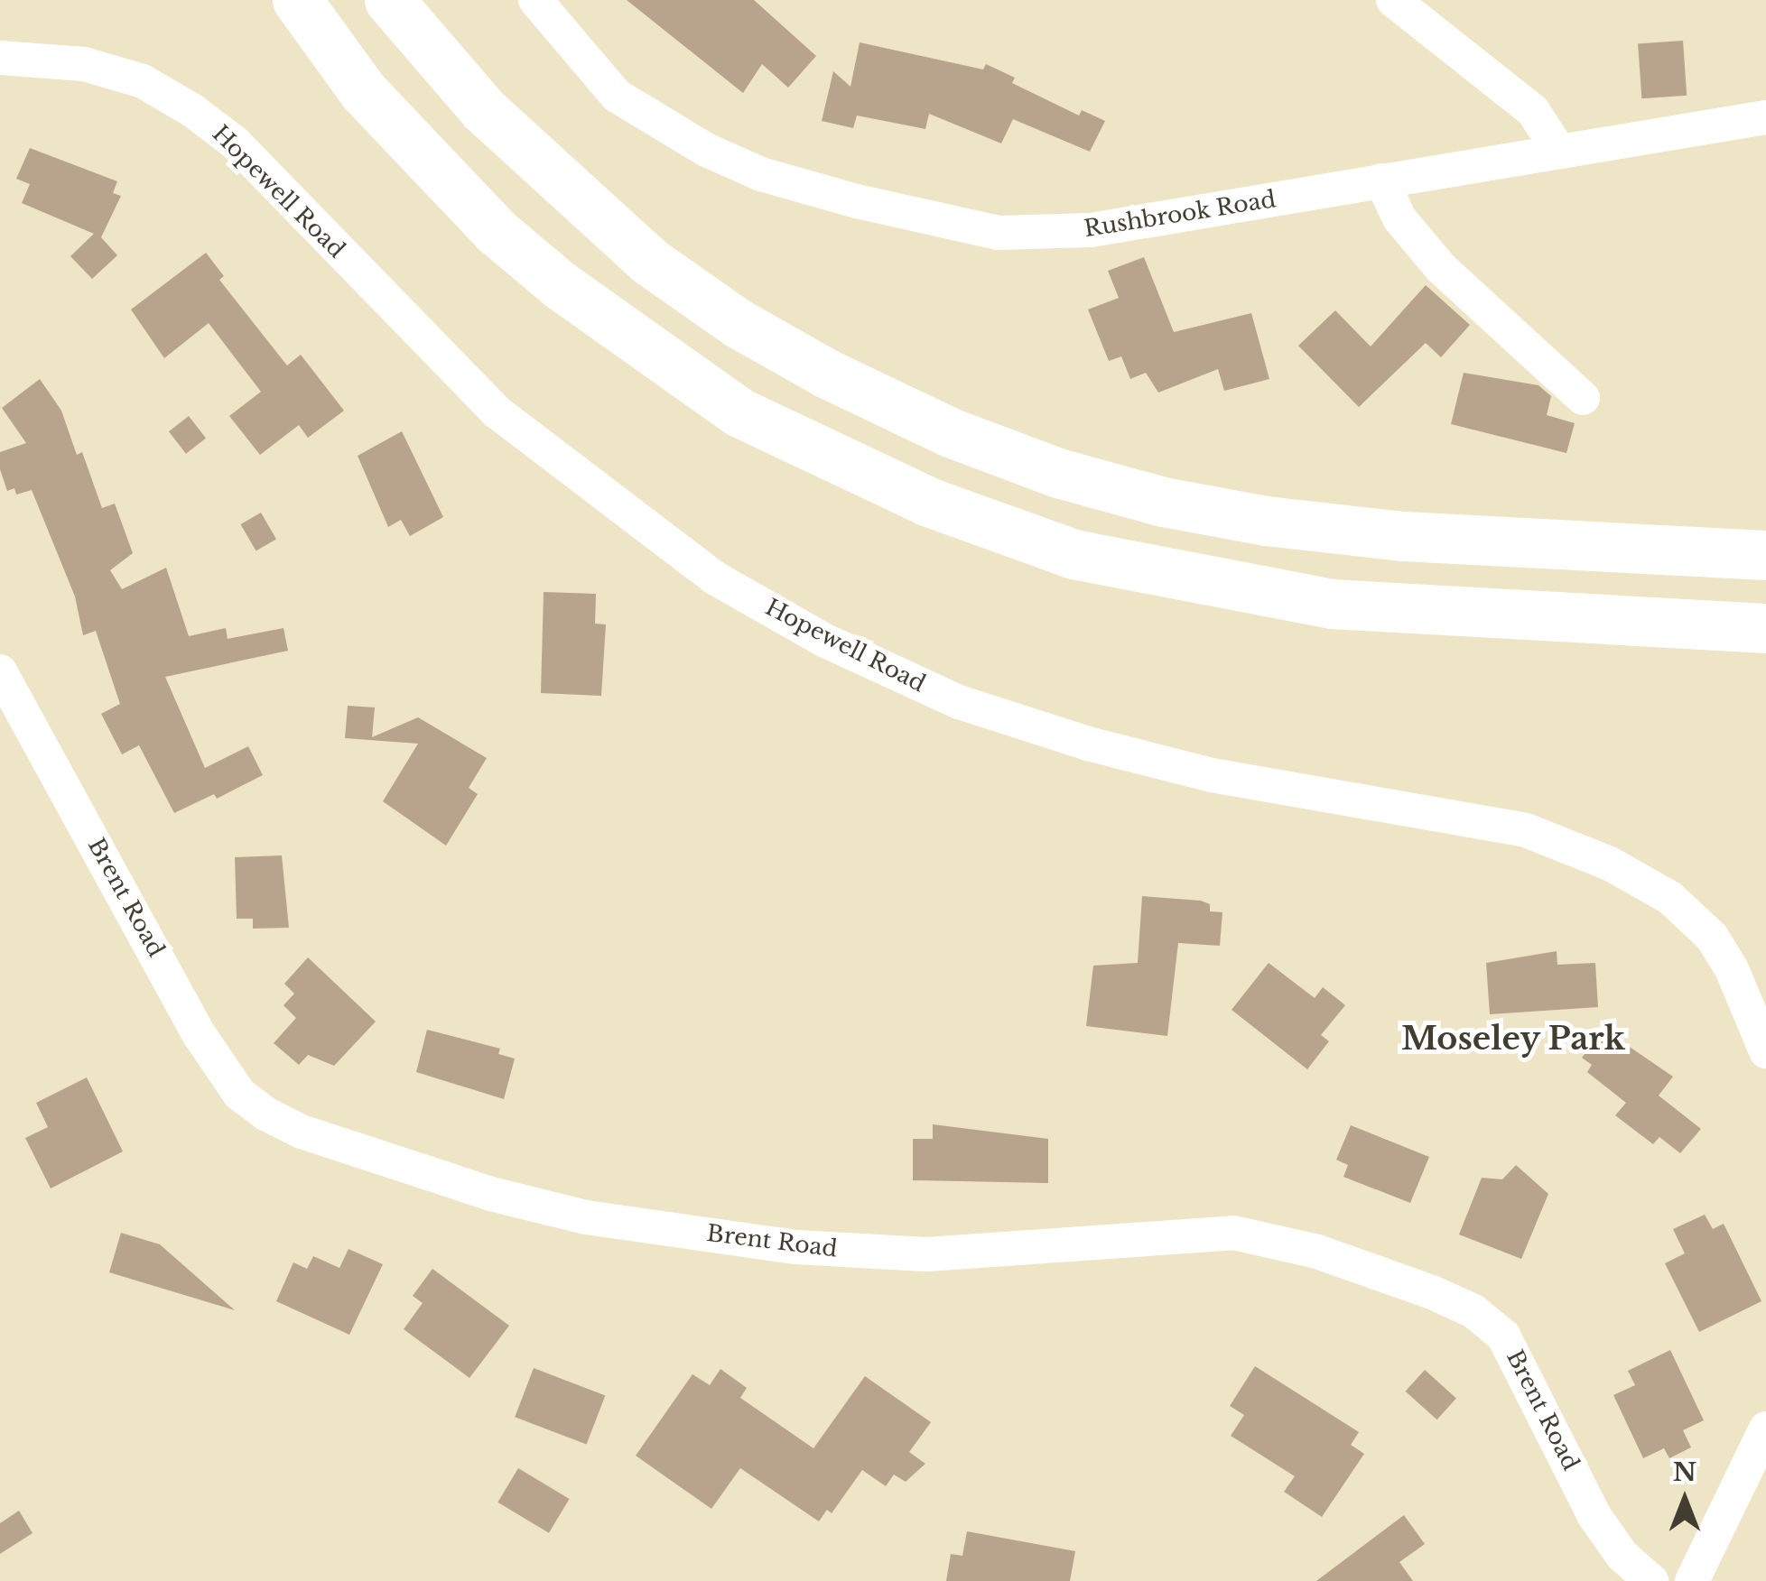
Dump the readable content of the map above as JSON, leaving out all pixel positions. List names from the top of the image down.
{
  "streets": {
    "street": ["Hopewell Road", "Rushbrook Road", "Brent Road"]
  },
  "districts": ["Moseley Park"],
  "north": "top"
}
